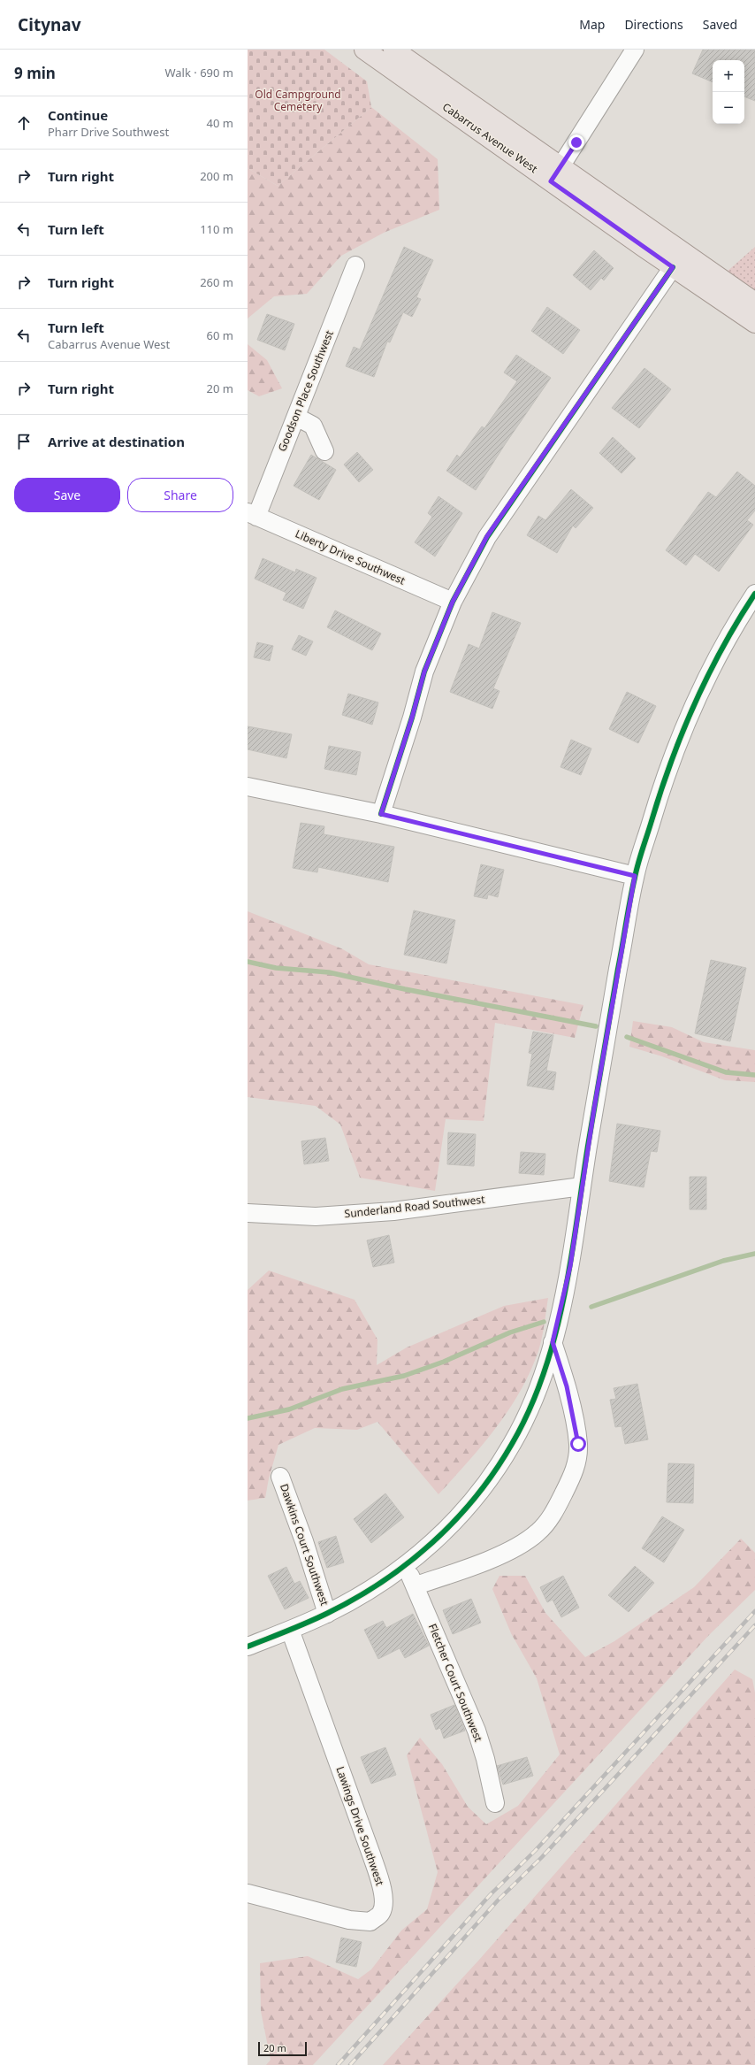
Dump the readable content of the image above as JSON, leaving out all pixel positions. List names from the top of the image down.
{
  "streets": {
    "main road": ["Cabarrus Avenue West"],
    "street": [
      "Goodson Place Southwest",
      "Liberty Drive Southwest",
      "Sunderland Road Southwest",
      "Dawkins Court Southwest",
      "Fletcher Court Southwest",
      "Lawings Drive Southwest"
    ]
  },
  "crossings": [
    ["Goodson Place Southwest", "Liberty Drive Southwest"]
  ],
  "parks": ["Old Campground Cemetery"],
  "scale_bar": "20 m",
  "page": {
    "header": "Citynav",
    "nav": ["Map", "Directions", "Saved"],
    "heading": ["9 min", "Walk · 690 m"],
    "map_buttons": ["+", "−"],
    "list": [
      ["Continue", "Pharr Drive Southwest", "40 m"],
      ["Turn right", "200 m"],
      ["Turn left", "110 m"],
      ["Turn right", "260 m"],
      ["Turn left", "Cabarrus Avenue West", "60 m"],
      ["Turn right", "20 m"],
      "Arrive at destination"
    ],
    "buttons": ["Save", "Share"],
    "scale": "20 m"
  }
}
